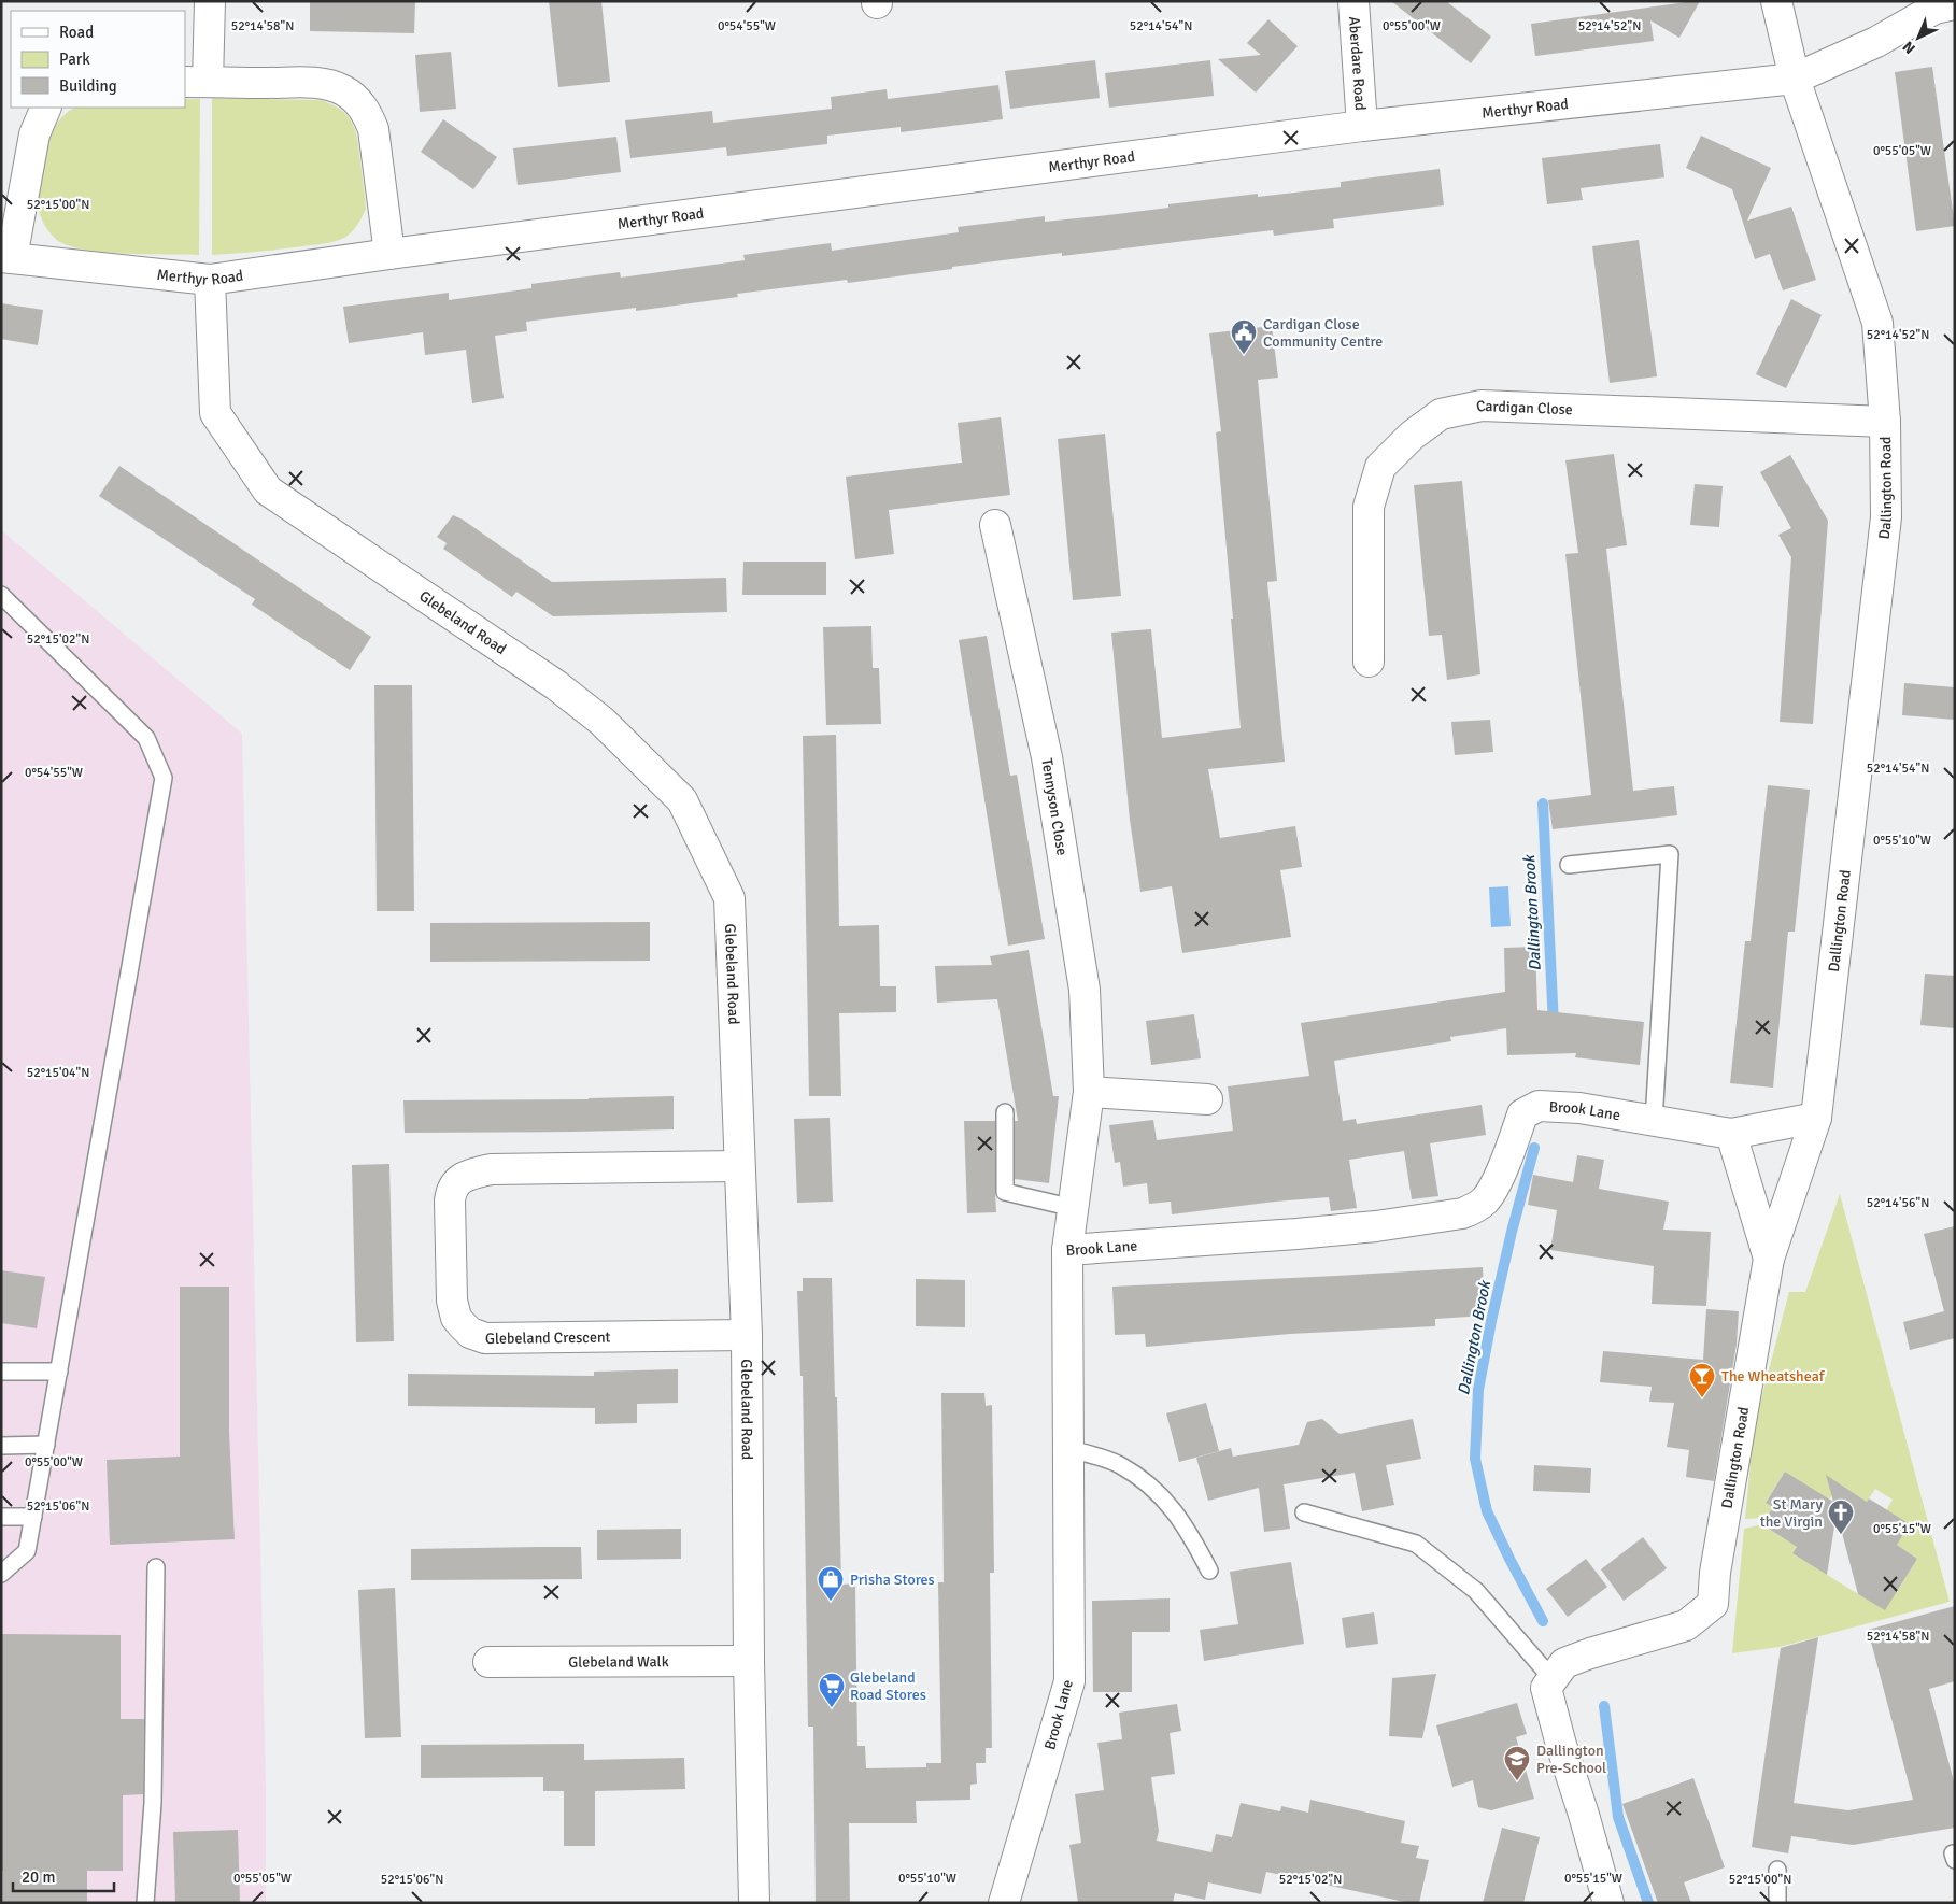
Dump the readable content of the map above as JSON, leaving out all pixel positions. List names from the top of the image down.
{
  "streets": {
    "street": [
      "Aberdare Road",
      "Merthyr Road",
      "Cardigan Close",
      "Dallington Road",
      "Glebeland Road",
      "Tennyson Close",
      "Brook Lane",
      "Glebeland Crescent",
      "Glebeland Walk"
    ]
  },
  "crossings": [
    ["Aberdare Road", "Merthyr Road"],
    ["Merthyr Road", "Dallington Road"],
    ["Merthyr Road", "Glebeland Road"],
    ["Cardigan Close", "Dallington Road"],
    ["Dallington Road", "Brook Lane"],
    ["Glebeland Road", "Glebeland Crescent"],
    ["Glebeland Road", "Glebeland Walk"],
    ["Tennyson Close", "Brook Lane"]
  ],
  "water": ["Dallington Brook"],
  "places": {
    "public building": ["Cardigan Close Community Centre"],
    "bar": ["The Wheatsheaf"],
    "church": ["St Mary the Virgin"],
    "shop": ["Prisha Stores"],
    "supermarket": ["Glebeland Road Stores"],
    "school or university": ["Dallington Pre-School"]
  },
  "legend": ["Road", "Park", "Building"],
  "scale_bar": "20 m",
  "north": "bottom left",
  "coordinates": [
    "52°14'58\"N",
    "52°14'54\"N",
    "52°14'52\"N",
    "0°54'55\"W",
    "0°55'00\"W",
    "0°55'05\"W",
    "52°15'00\"N",
    "52°15'02\"N",
    "0°55'10\"W",
    "52°15'04\"N",
    "52°14'56\"N",
    "52°15'06\"N",
    "0°55'15\"W"
  ]
}
